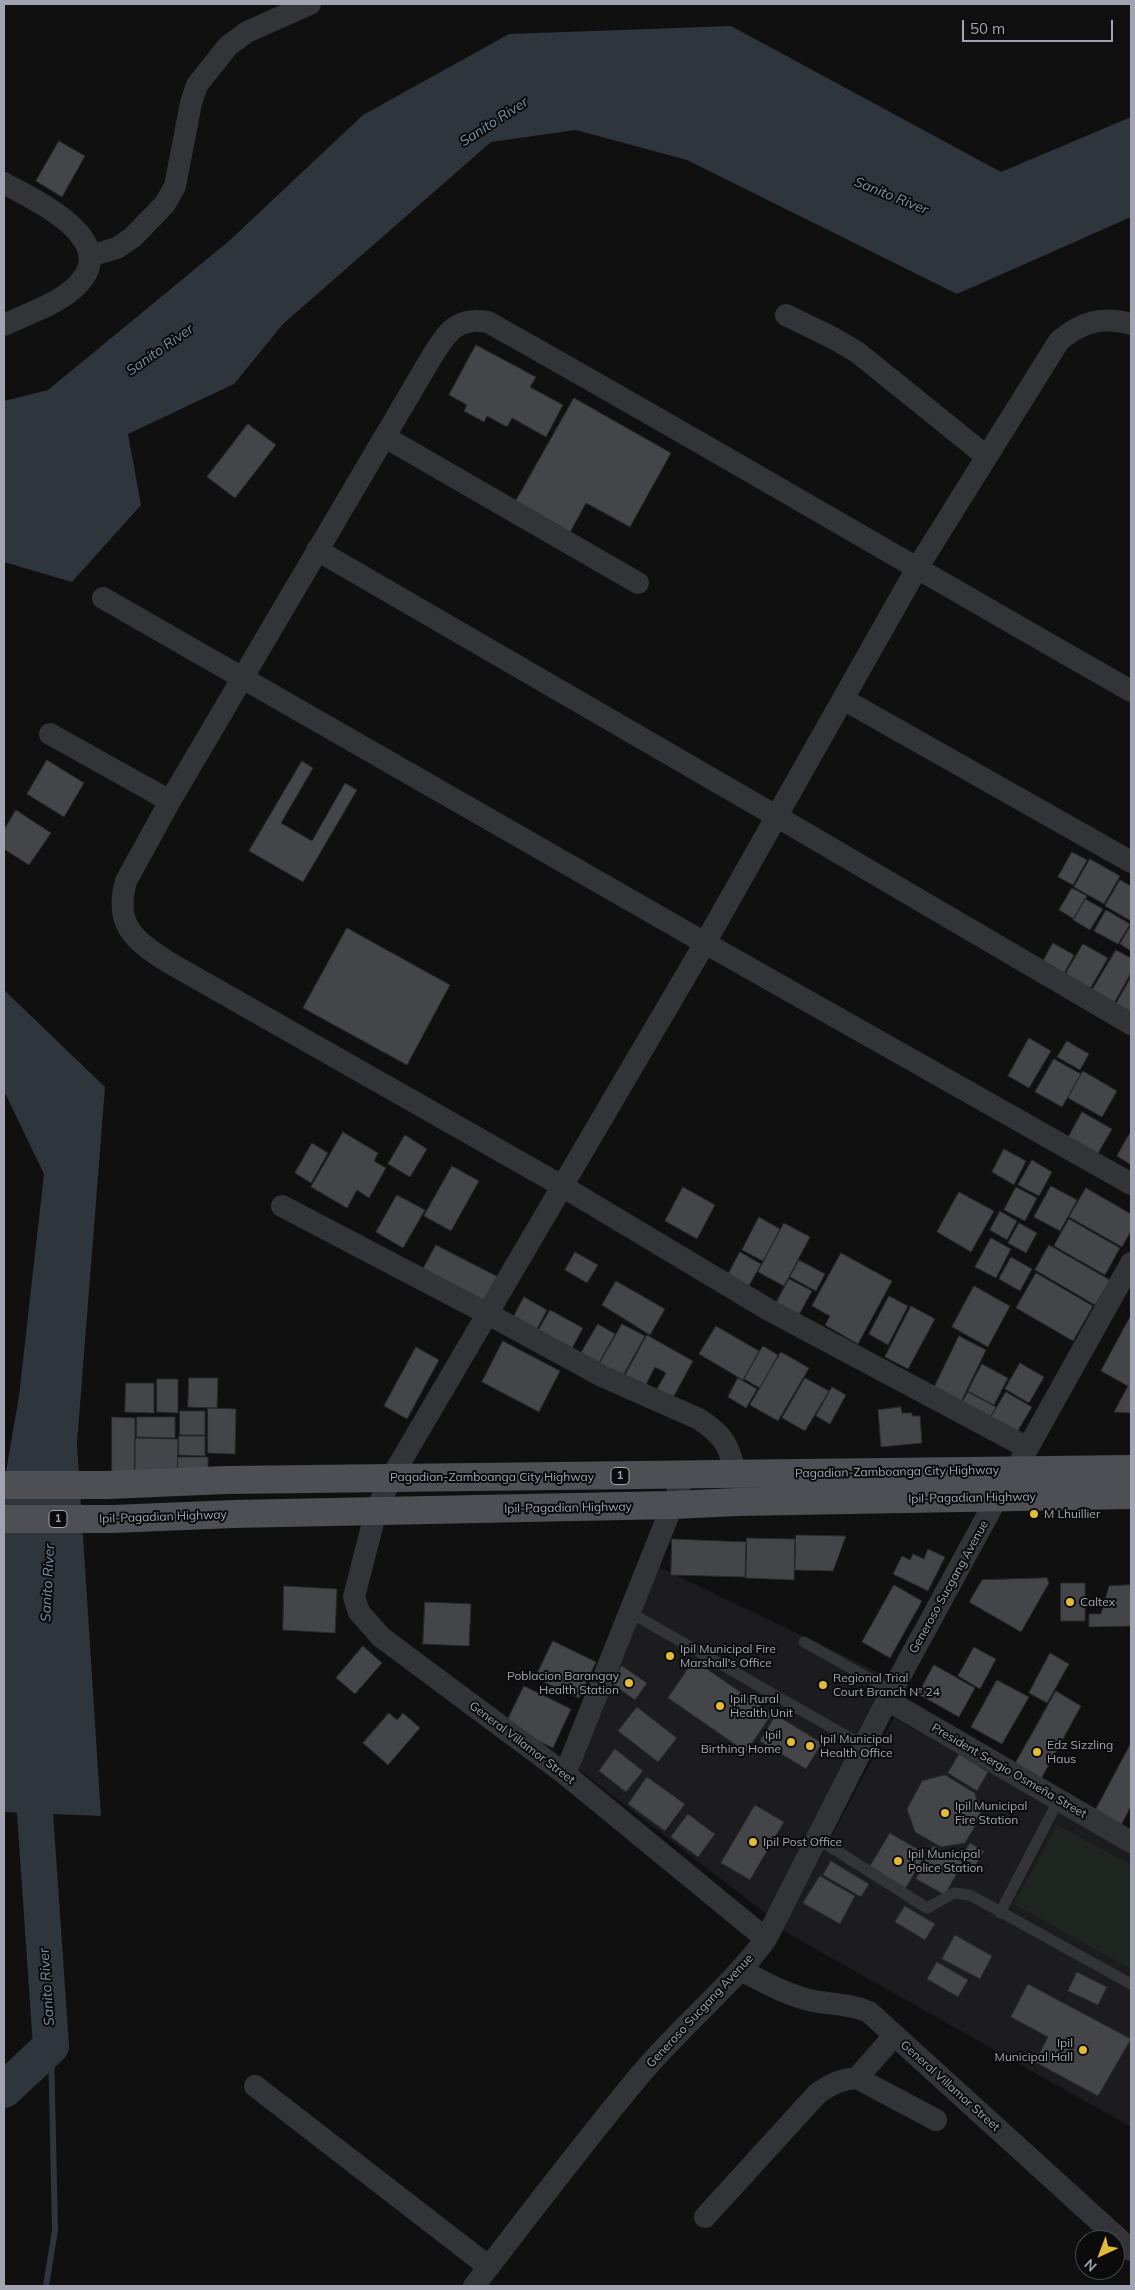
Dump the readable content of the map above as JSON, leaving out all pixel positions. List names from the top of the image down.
{
  "streets": {
    "main road": ["Pagadian-Zamboanga City Highway", "1", "Ipil-Pagadian Highway"],
    "street": ["Generoso Sucgang Avenue", "General Villamor Street", "President Sergio Osmeña Street"]
  },
  "crossings": [
    ["Pagadian-Zamboanga City Highway", "General Villamor Street"],
    ["Ipil-Pagadian Highway", "Generoso Sucgang Avenue"],
    ["Ipil-Pagadian Highway", "General Villamor Street"],
    ["Generoso Sucgang Avenue", "General Villamor Street"],
    ["Generoso Sucgang Avenue", "President Sergio Osmeña Street"]
  ],
  "water": ["Sanito River"],
  "places": [
    "M Lhuillier",
    "Caltex",
    "Ipil Municipal Fire Marshall's Office",
    "Poblacion Barangay Health Station",
    "Regional Trial Court Branch № 24",
    "Ipil Rural Health Unit",
    "Ipil Birthing Home",
    "Ipil Municipal Health Office",
    "Edz Sizzling Haus",
    "Ipil Municipal Fire Station",
    "Ipil Post Office",
    "Ipil Municipal Police Station",
    "Ipil Municipal Hall"
  ],
  "scale_bar": "50 m",
  "north": "bottom left"
}
